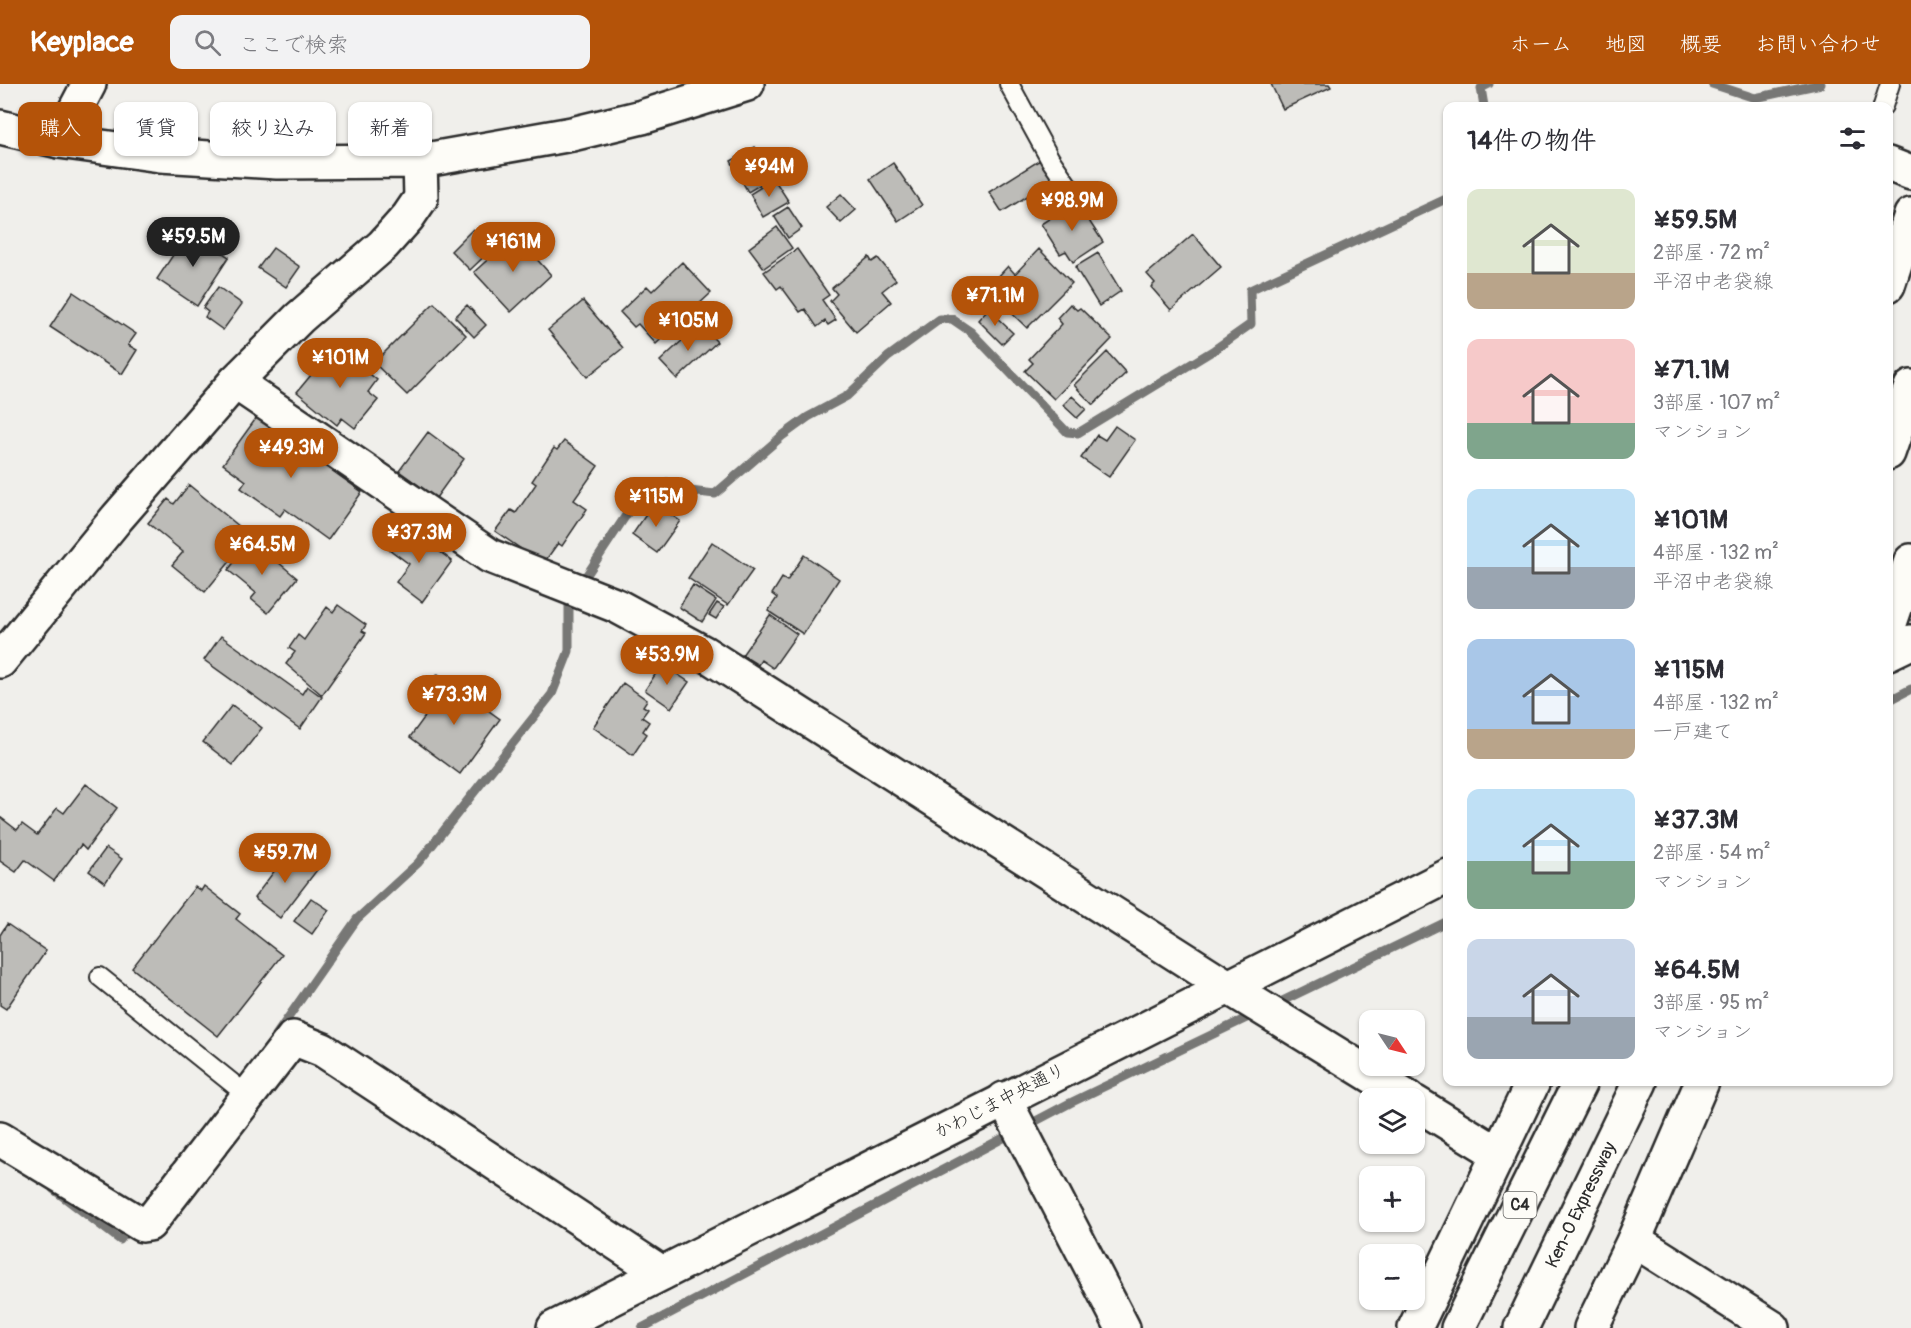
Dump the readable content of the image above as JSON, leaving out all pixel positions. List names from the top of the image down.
{
  "streets": {
    "main road": ["かわじま中央通り", "C4", "Ken-O Expressway"]
  },
  "north": "bottom right",
  "page": {
    "header": "Keyplace",
    "search": "ここで検索",
    "nav": [
      "ホーム",
      "地図",
      "概要",
      "お問い合わせ"
    ],
    "chip": [
      "購入",
      "賃貸",
      "絞り込み",
      "新着"
    ],
    "heading": "14件の物件",
    "price": [
      "¥94M",
      "¥98.9M",
      "¥59.5M",
      "¥161M",
      "¥71.1M",
      "¥105M",
      "¥101M",
      "¥49.3M",
      "¥115M",
      "¥37.3M",
      "¥64.5M",
      "¥53.9M",
      "¥73.3M",
      "¥59.7M"
    ],
    "list": [
      {
        "name": "¥59.5M",
        "note": "2部屋 · 72 m² · 平沼中老袋線"
      },
      {
        "name": "¥71.1M",
        "note": "3部屋 · 107 m² · マンション"
      },
      {
        "name": "¥101M",
        "note": "4部屋 · 132 m² · 平沼中老袋線"
      },
      {
        "name": "¥115M",
        "note": "4部屋 · 132 m² · 一戸建て"
      },
      {
        "name": "¥37.3M",
        "note": "2部屋 · 54 m² · マンション"
      },
      {
        "name": "¥64.5M",
        "note": "3部屋 · 95 m² · マンション"
      }
    ],
    "map_buttons": ["+", "−"]
  }
}
